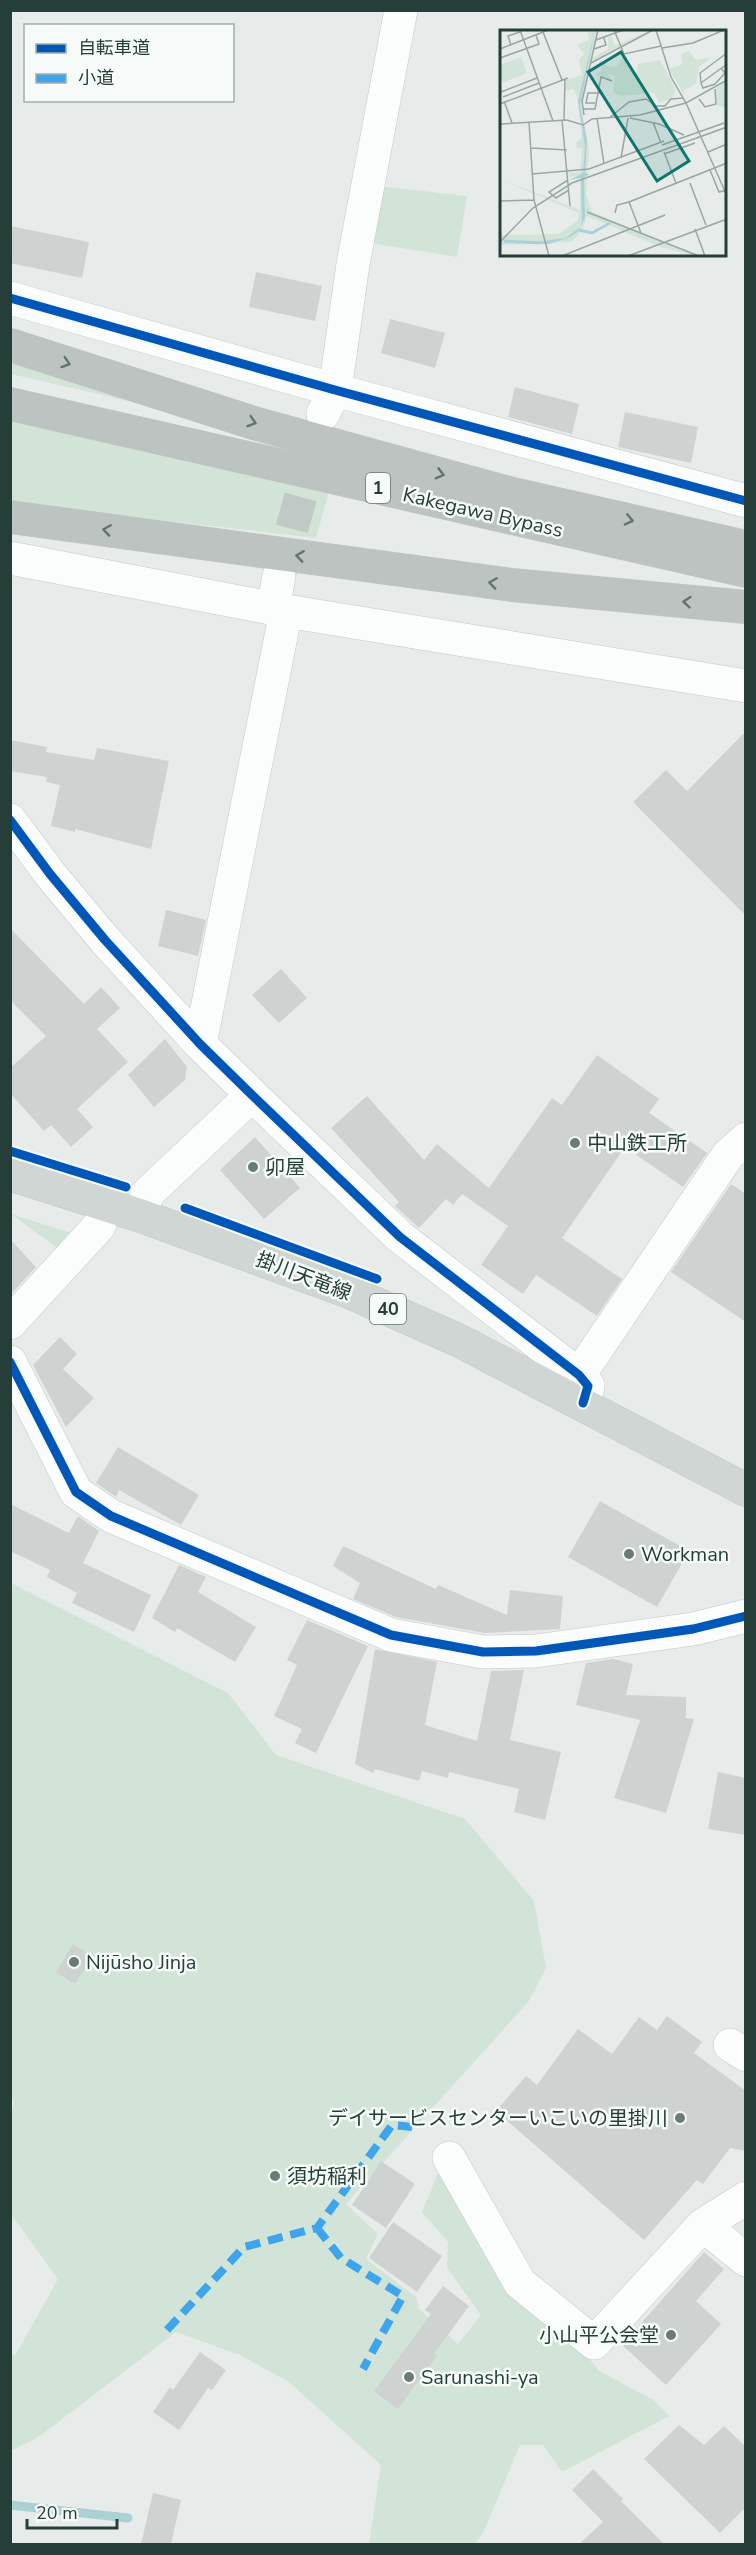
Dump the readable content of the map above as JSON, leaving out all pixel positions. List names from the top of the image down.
{
  "streets": {
    "highway": ["1", "Kakegawa Bypass"],
    "main road": ["掛川天竜線", "40"]
  },
  "places": [
    "中山鉄工所",
    "卯屋",
    "Workman",
    "Nijūsho Jinja",
    "デイサービスセンターいこいの里掛川",
    "須坊稲利",
    "小山平公会堂",
    "Sarunashi-ya"
  ],
  "legend": ["自転車道", "小道"],
  "scale_bar": "20 m"
}
